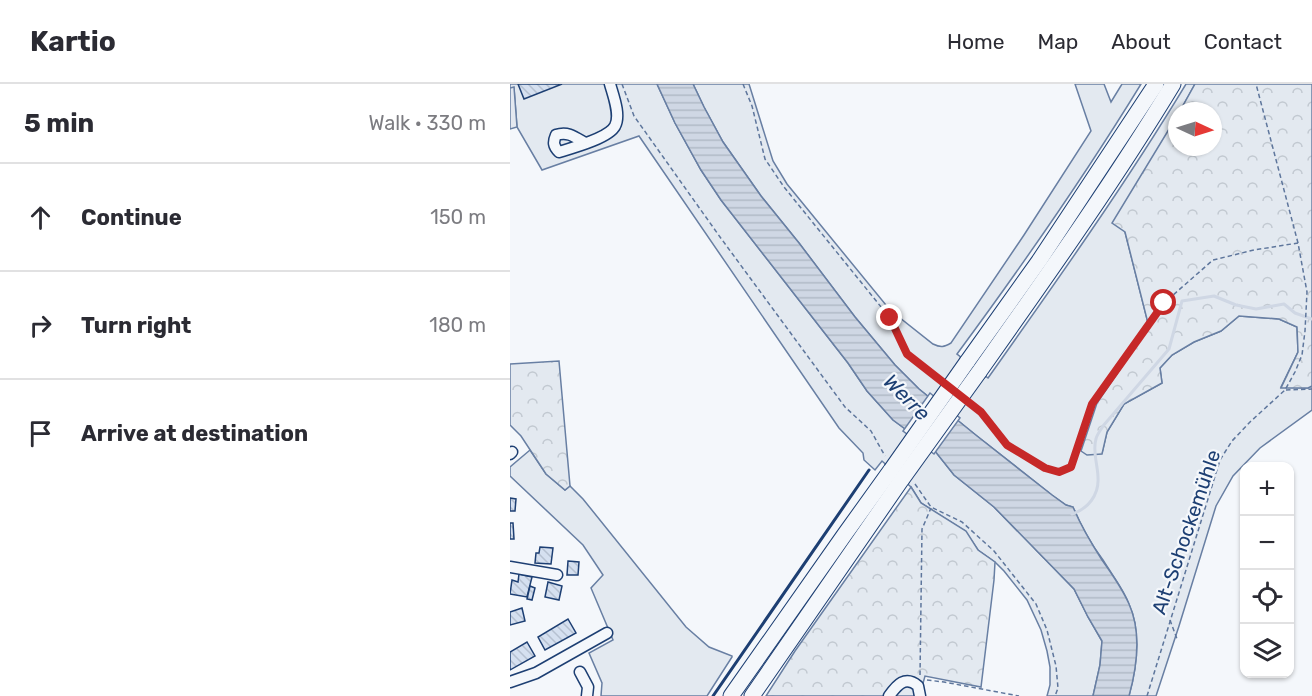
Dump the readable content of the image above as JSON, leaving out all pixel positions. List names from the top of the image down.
{
  "streets": {
    "path": ["Alt-Schockemühle"]
  },
  "water": ["Werre"],
  "north": "right",
  "page": {
    "header": "Kartio",
    "nav": [
      "Home",
      "Map",
      "About",
      "Contact"
    ],
    "heading": ["5 min", "Walk · 330 m"],
    "list": [
      ["Continue", "150 m"],
      ["Turn right", "180 m"],
      "Arrive at destination"
    ],
    "map_buttons": ["+", "−"]
  }
}
